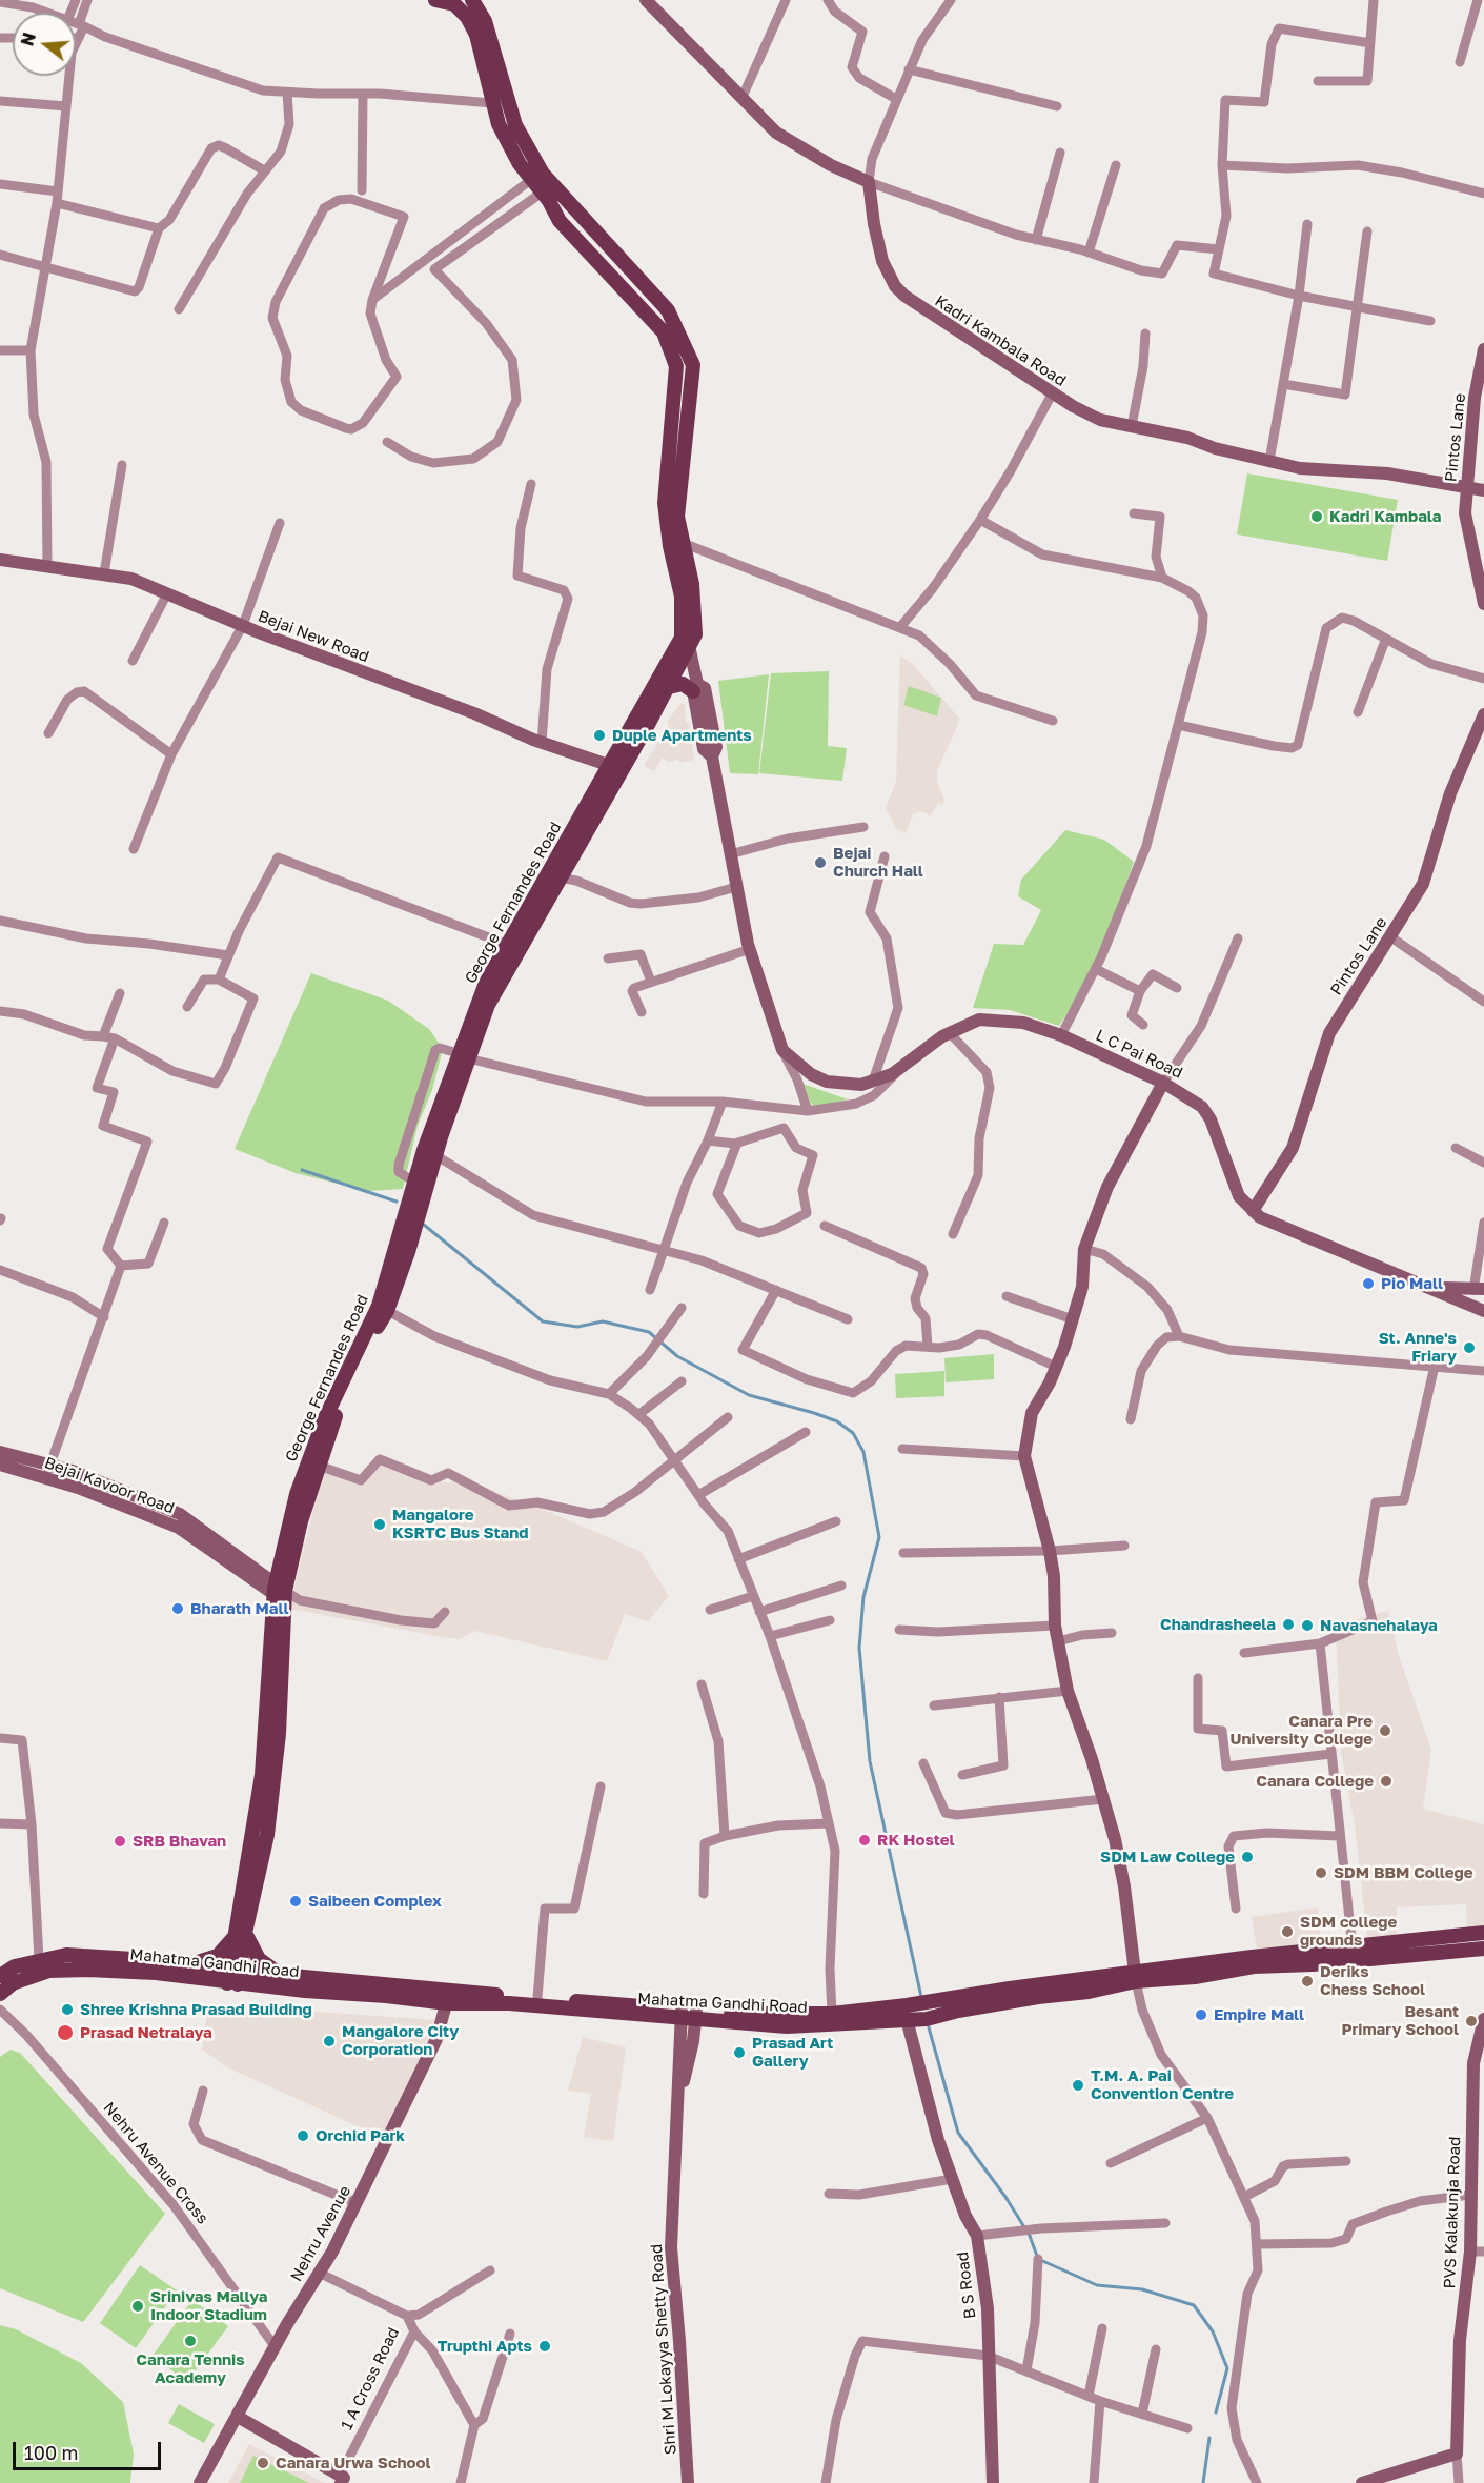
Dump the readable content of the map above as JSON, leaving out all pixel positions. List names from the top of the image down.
{
  "streets": {
    "main road": ["George Fernandes Road", "Mahatma Gandhi Road"],
    "street": [
      "Kadri Kambala Road",
      "Pintos Lane",
      "Bejai New Road",
      "L C Pai Road",
      "Bejai Kavoor Road",
      "Nehru Avenue Cross",
      "PVS Kalakunja Road",
      "Nehru Avenue",
      "B S Road",
      "Shri M Lokayya Shetty Road",
      "1 A Cross Road"
    ]
  },
  "crossings": [
    ["Kadri Kambala Road", "Pintos Lane"],
    ["Pintos Lane", "L C Pai Road"],
    ["Bejai New Road", "George Fernandes Road"],
    ["George Fernandes Road", "Bejai Kavoor Road"],
    ["George Fernandes Road", "Mahatma Gandhi Road"],
    ["Mahatma Gandhi Road", "Nehru Avenue"],
    ["Mahatma Gandhi Road", "B S Road"],
    ["Mahatma Gandhi Road", "Shri M Lokayya Shetty Road"],
    ["Nehru Avenue Cross", "Nehru Avenue"],
    ["Nehru Avenue", "1 A Cross Road"]
  ],
  "places": [
    "Kadri Kambala",
    "Duple Apartments",
    "Bejai Church Hall",
    "Pio Mall",
    "St. Anne's Friary",
    "Mangalore KSRTC Bus Stand",
    "Bharath Mall",
    "Chandrasheela",
    "Navasnehalaya",
    "Canara Pre University College",
    "Canara College",
    "RK Hostel",
    "SRB Bhavan",
    "SDM Law College",
    "SDM BBM College",
    "Saibeen Complex",
    "SDM college grounds",
    "Deriks Chess School",
    "Shree Krishna Prasad Building",
    "Empire Mall",
    "Besant Primary School",
    "Prasad Netralaya",
    "Mangalore City Corporation",
    "Prasad Art Gallery",
    "T.M. A. Pai Convention Centre",
    "Orchid Park",
    "Srinivas Mallya Indoor Stadium",
    "Canara Tennis Academy",
    "Trupthi Apts",
    "Canara Urwa School"
  ],
  "scale_bar": "100 m",
  "north": "left"
}
